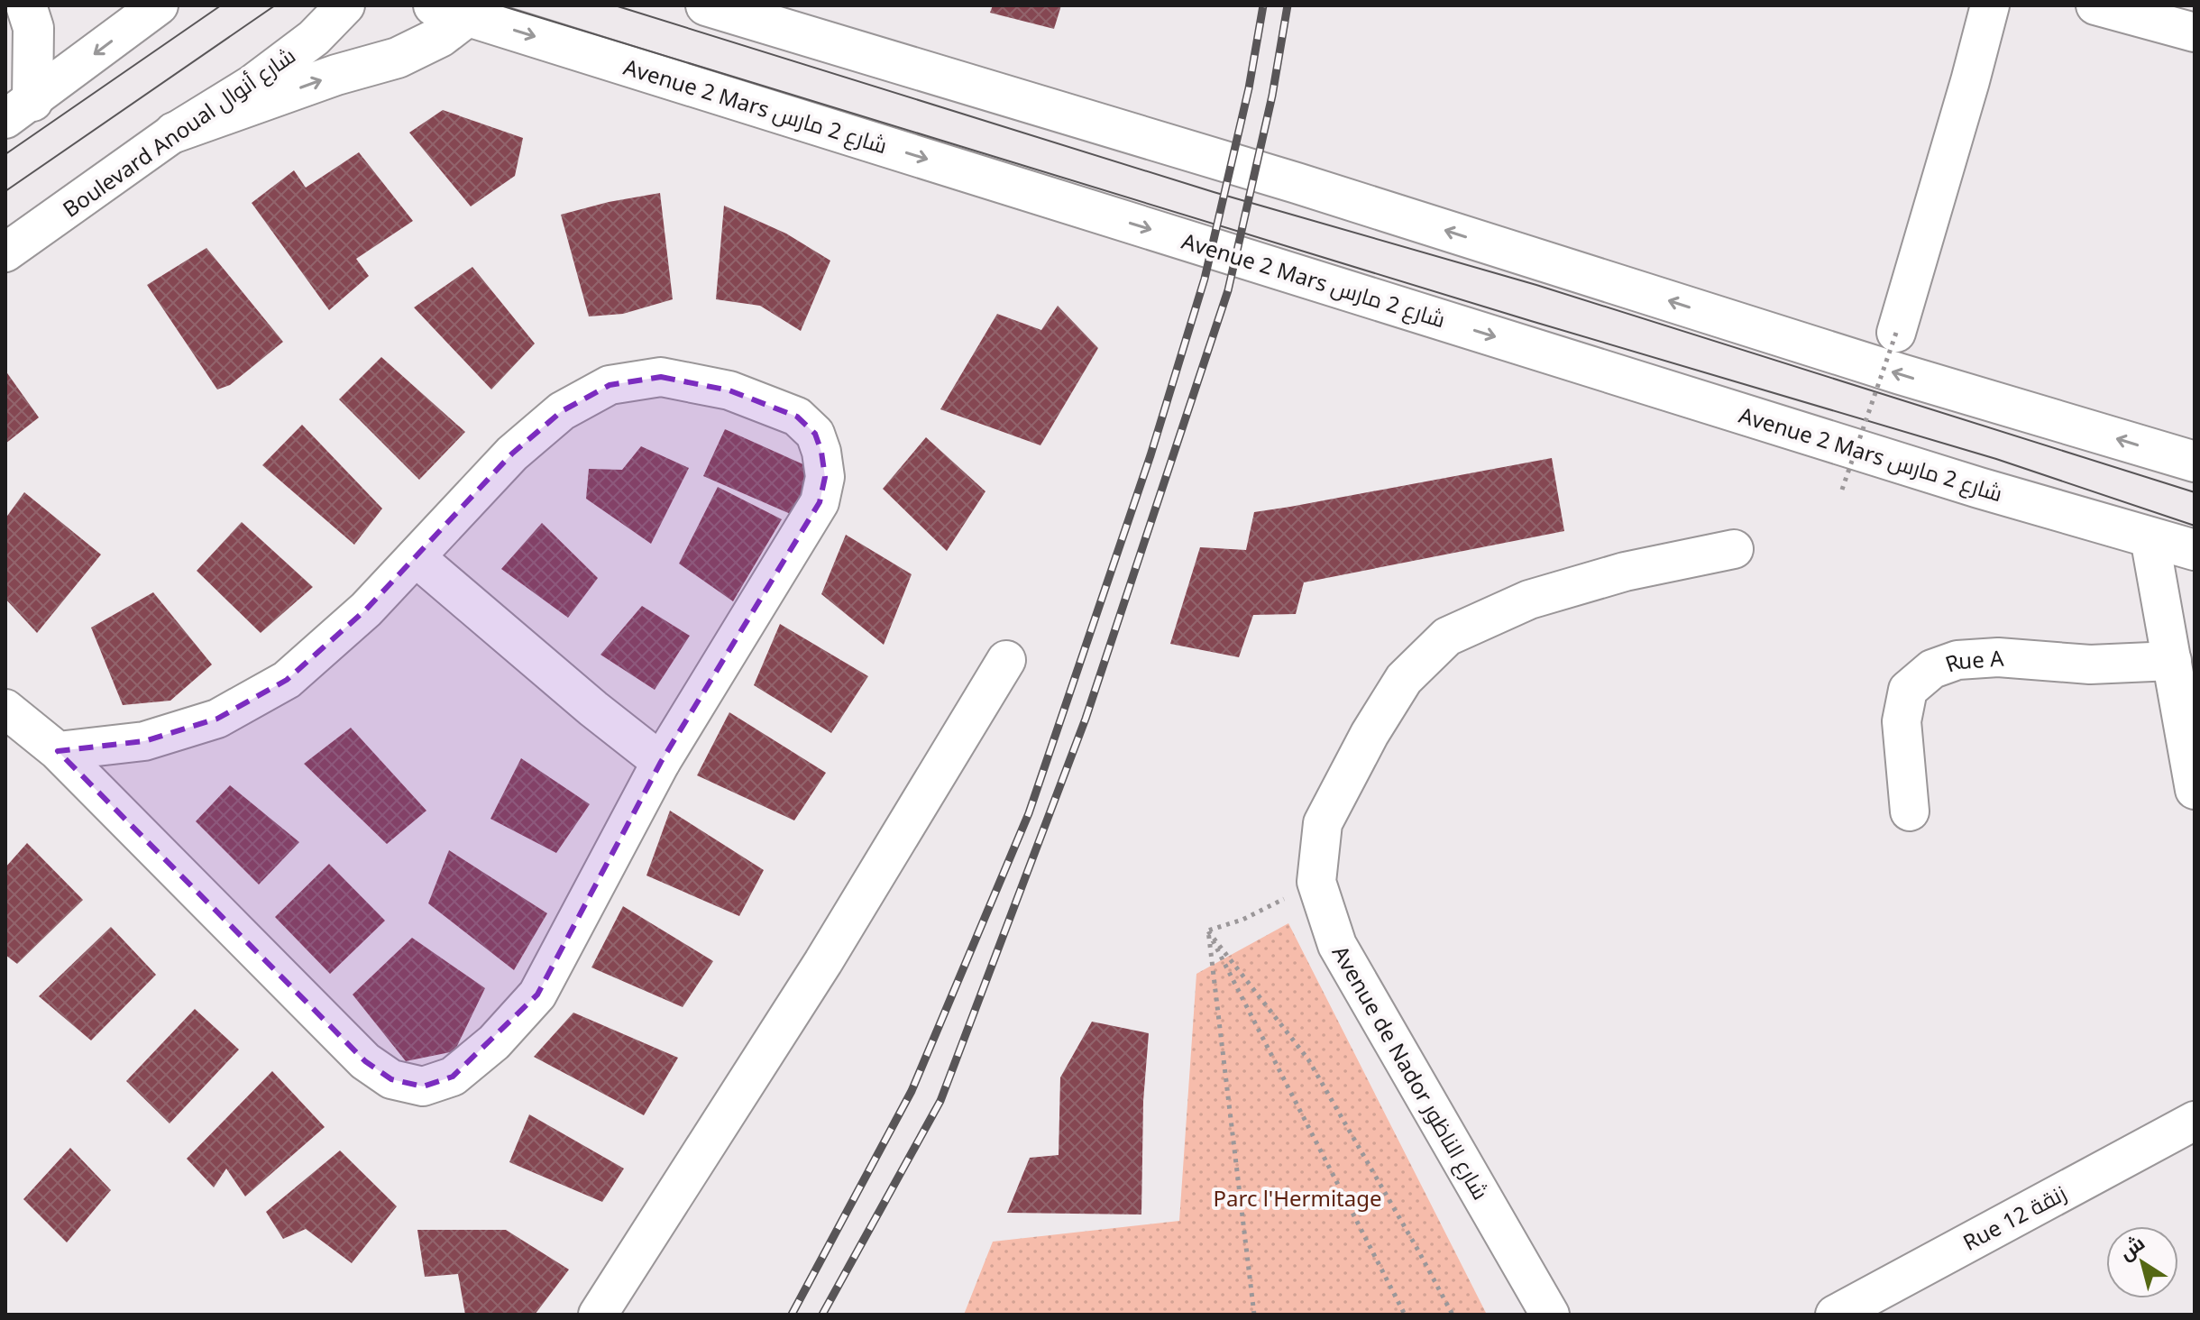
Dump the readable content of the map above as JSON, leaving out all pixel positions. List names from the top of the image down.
{
  "streets": {
    "main road": ["Avenue 2 Mars شارع 2 مارس"],
    "street": [
      "Boulevard Anoual شارع أنوال",
      "Rue A",
      "Avenue de Nador شارع الناظور",
      "Rue 12 زنقة"
    ]
  },
  "parks": ["Parc l'Hermitage"],
  "north": "top left"
}
